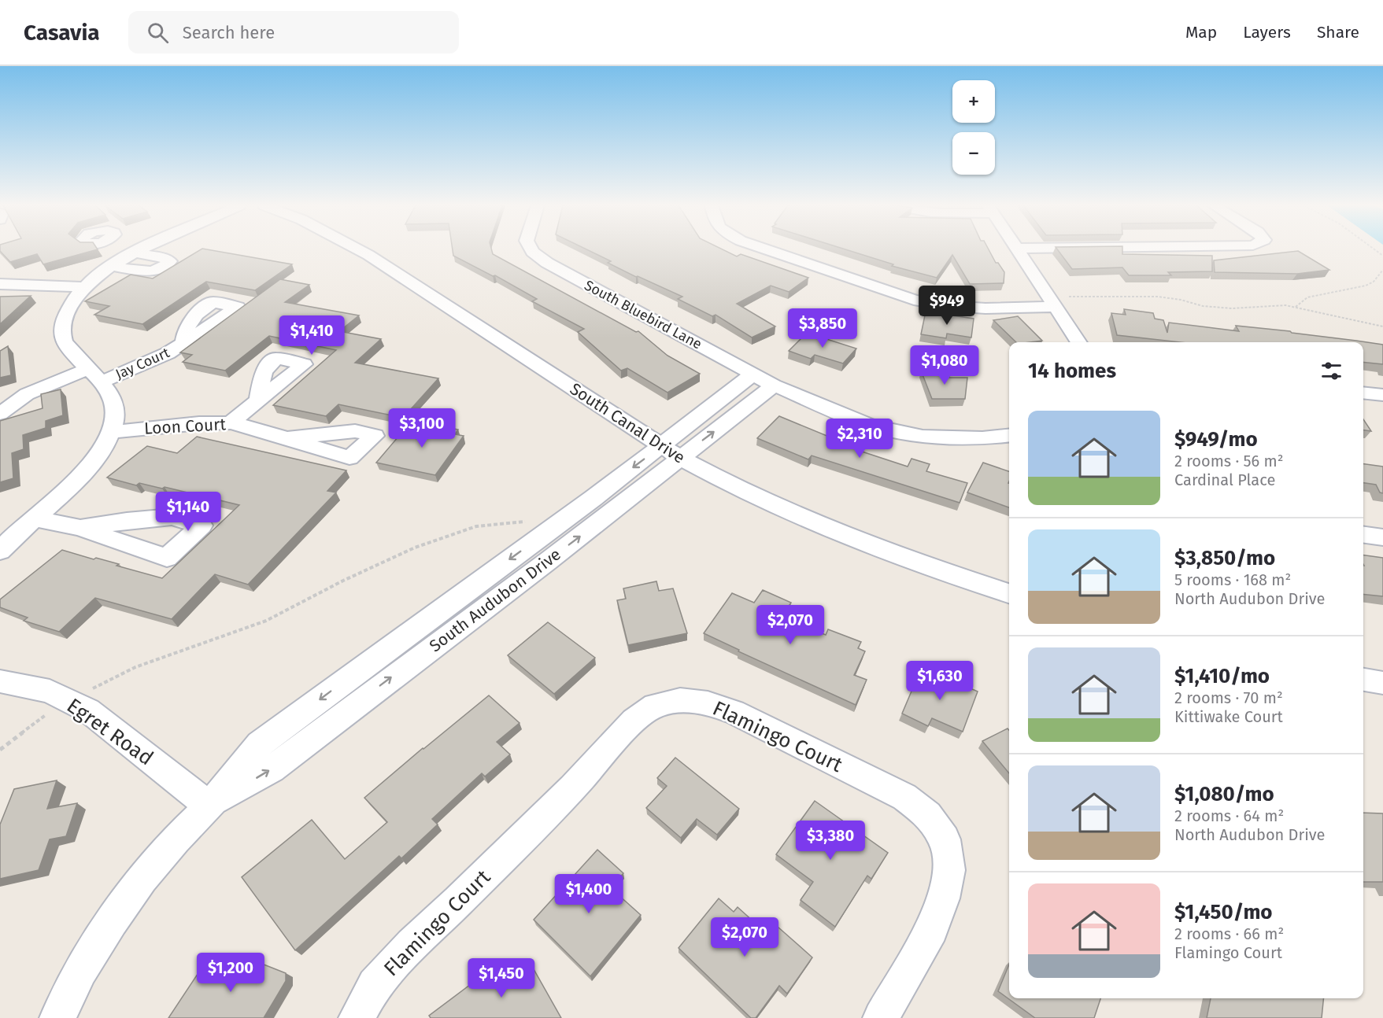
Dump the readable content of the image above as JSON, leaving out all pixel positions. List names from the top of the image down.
{
  "streets": {
    "street": [
      "South Bluebird Lane",
      "Jay Court",
      "South Canal Drive",
      "Loon Court",
      "South Audubon Drive",
      "Egret Road",
      "Flamingo Court"
    ]
  },
  "crossings": [
    ["South Bluebird Lane", "South Audubon Drive"],
    ["South Canal Drive", "South Audubon Drive"],
    ["South Audubon Drive", "Egret Road"]
  ],
  "page": {
    "header": "Casavia",
    "search": "Search here",
    "nav": ["Map", "Layers", "Share"],
    "map_buttons": ["+", "−"],
    "price": [
      "$949",
      "$3,850",
      "$1,410",
      "$1,080",
      "$3,100",
      "$2,310",
      "$1,140",
      "$2,070",
      "$1,630",
      "$3,380",
      "$1,400",
      "$2,070",
      "$1,200",
      "$1,450"
    ],
    "heading": "14 homes",
    "list": [
      {
        "name": "$949/mo",
        "note": "2 rooms · 56 m² · Cardinal Place"
      },
      {
        "name": "$3,850/mo",
        "note": "5 rooms · 168 m² · North Audubon Drive"
      },
      {
        "name": "$1,410/mo",
        "note": "2 rooms · 70 m² · Kittiwake Court"
      },
      {
        "name": "$1,080/mo",
        "note": "2 rooms · 64 m² · North Audubon Drive"
      },
      {
        "name": "$1,450/mo",
        "note": "2 rooms · 66 m² · Flamingo Court"
      }
    ]
  }
}
